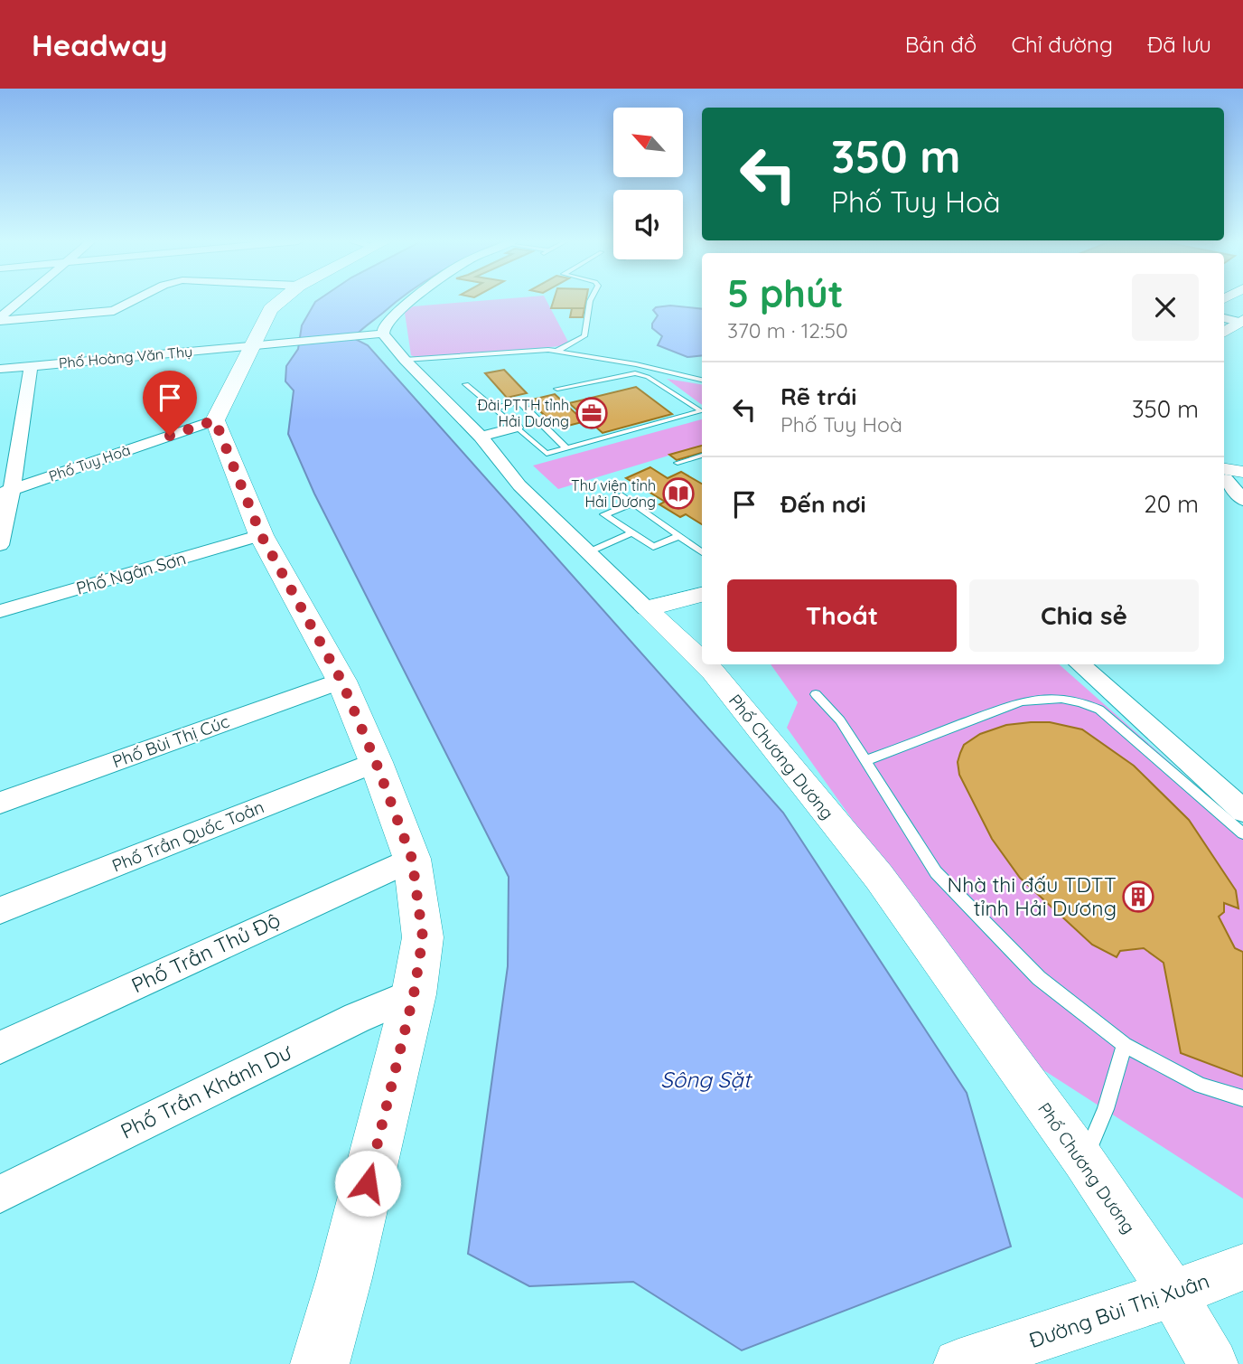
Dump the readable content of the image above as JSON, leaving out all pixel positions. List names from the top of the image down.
{
  "streets": {
    "street": [
      "Phố Hoàng Văn Thụ",
      "Phố Tuy Hoà",
      "Phố Ngân Sơn",
      "Phố Bùi Thị Cúc",
      "Phố Chương Dương",
      "Phố Trần Quốc Toản",
      "Phố Trần Thủ Độ",
      "Phố Trần Khánh Dư",
      "Đường Bùi Thị Xuân"
    ]
  },
  "crossings": [
    ["Phố Hoàng Văn Thụ", "Phố Chương Dương"],
    ["Phố Chương Dương", "Đường Bùi Thị Xuân"]
  ],
  "water": ["Sông Sặt"],
  "places": {
    "office": ["Đài PTTH tỉnh Hải Dương"],
    "library": ["Thư viện tỉnh Hải Dương"],
    "building": ["Nhà thi đấu TDTT tỉnh Hải Dương"]
  },
  "north": "top left",
  "page": {
    "header": "Headway",
    "nav": ["Bản đồ", "Chỉ đường", "Đã lưu"],
    "turn": ["350 m", "Phố Tuy Hoà"],
    "heading": ["5 phút", "370 m · 12:50"],
    "list": [
      {
        "name": "Rẽ trái",
        "note": "Phố Tuy Hoà",
        "value": "350 m"
      },
      {
        "name": "Đến nơi",
        "value": "20 m"
      }
    ],
    "buttons": ["Thoát", "Chia sẻ"]
  }
}
